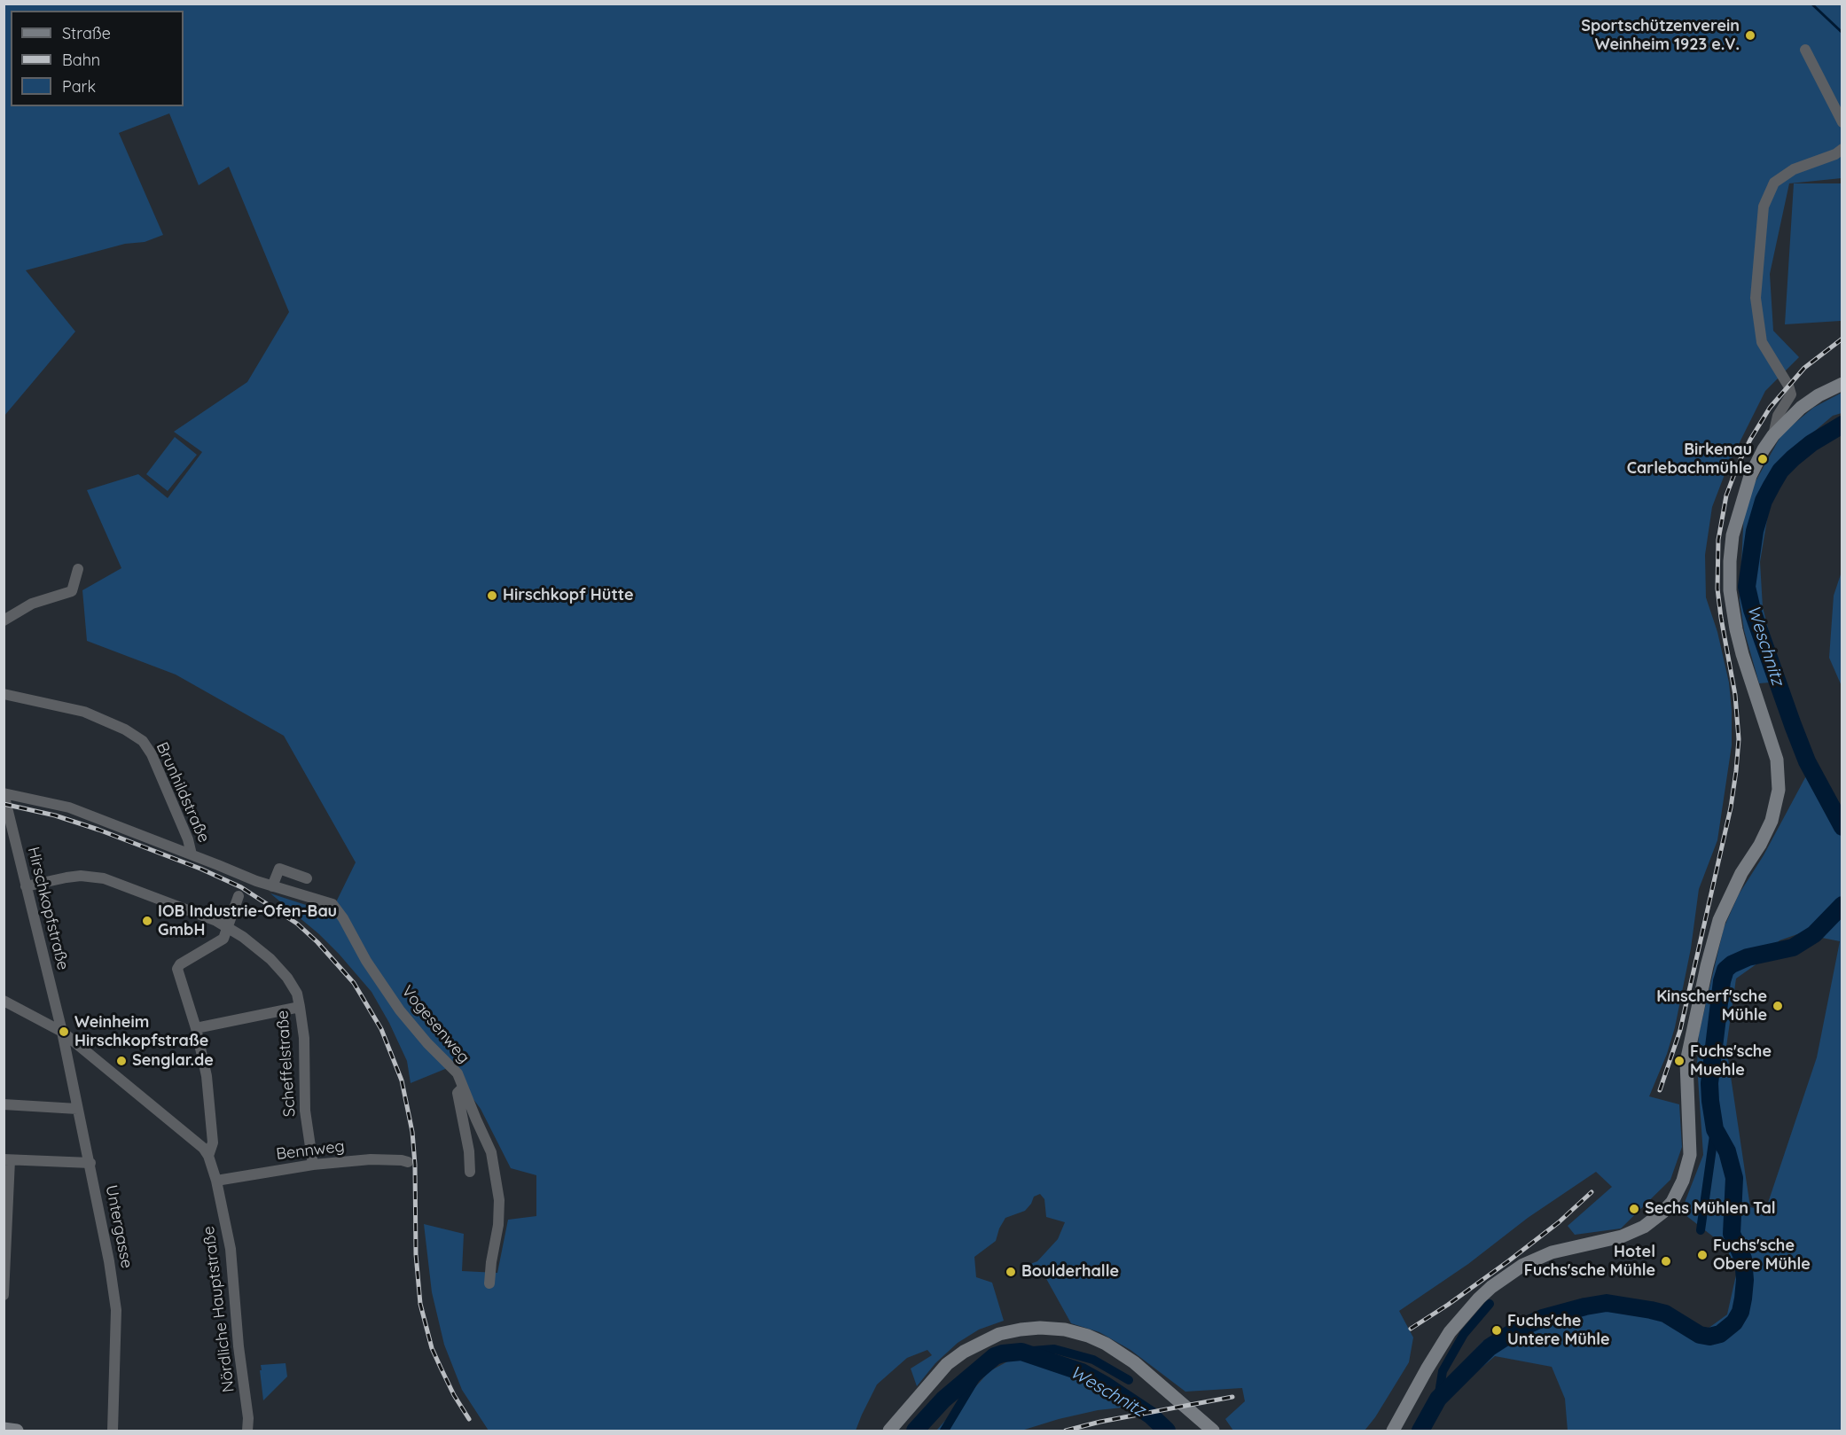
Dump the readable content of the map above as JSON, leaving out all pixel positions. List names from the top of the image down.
{
  "streets": {
    "street": [
      "Brunhildstraße",
      "Hirschkopfstraße",
      "Vogesenweg",
      "Scheffelstraße",
      "Bennweg",
      "Untergasse",
      "Nördliche Hauptstraße"
    ]
  },
  "crossings": [
    ["Brunhildstraße", "Vogesenweg"],
    ["Hirschkopfstraße", "Scheffelstraße"],
    ["Hirschkopfstraße", "Untergasse"],
    ["Hirschkopfstraße", "Nördliche Hauptstraße"],
    ["Scheffelstraße", "Bennweg"],
    ["Bennweg", "Nördliche Hauptstraße"],
    ["Untergasse", "Nördliche Hauptstraße"]
  ],
  "water": ["Weschnitz"],
  "places": [
    "Sportschützenverein Weinheim 1923 e.V.",
    "Birkenau Carlebachmühle",
    "Hirschkopf Hütte",
    "IOB Industrie-Ofen-Bau GmbH",
    "Kinscherf'sche Mühle",
    "Weinheim Hirschkopfstraße",
    "Senglar.de",
    "Fuchs'sche Muehle",
    "Sechs Mühlen Tal",
    "Fuchs'sche Obere Mühle",
    "Hotel Fuchs'sche Mühle",
    "Boulderhalle",
    "Fuchs'che Untere Mühle"
  ],
  "legend": ["Straße", "Bahn", "Park"]
}
